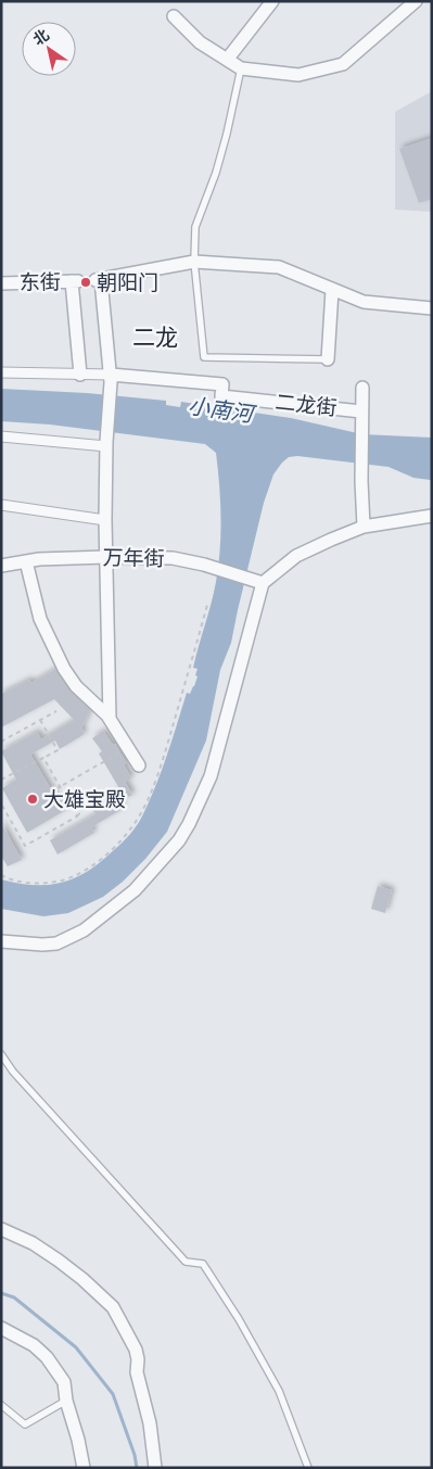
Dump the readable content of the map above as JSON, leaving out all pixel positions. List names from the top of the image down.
{
  "streets": {
    "street": ["东街", "二龙街", "万年街"]
  },
  "districts": ["二龙"],
  "water": ["小南河"],
  "places": ["朝阳门", "大雄宝殿"],
  "north": "top left"
}
